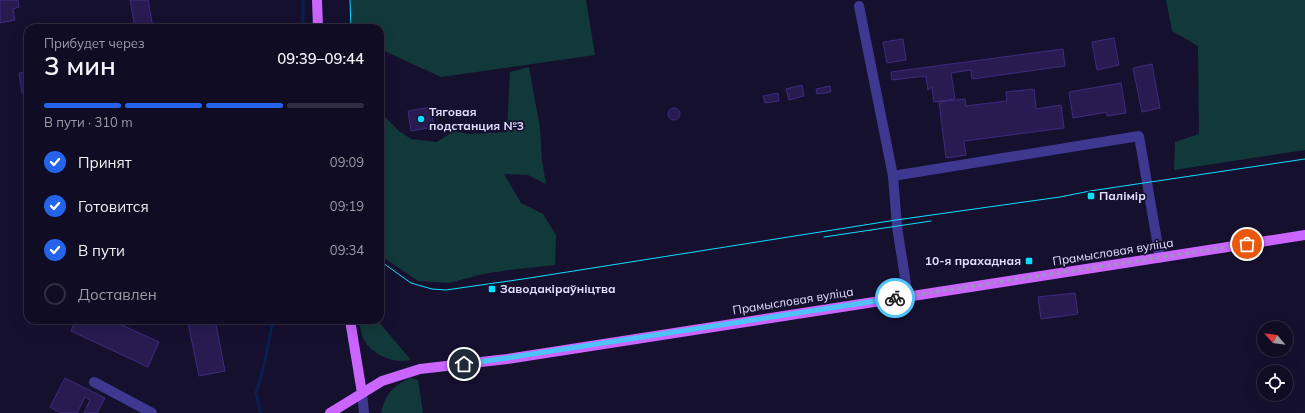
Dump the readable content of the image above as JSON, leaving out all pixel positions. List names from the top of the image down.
{
  "streets": {
    "main road": ["Прамысловая вуліца"]
  },
  "places": {
    "other": ["Тяговая подстанция №3"],
    "transit": ["Палімір", "10-я прахадная", "Заводакіраўніцтва"]
  },
  "north": "top left",
  "page": {
    "heading": ["3 мин", "Прибудет через", "09:39–09:44"],
    "bar": "В пути · 310 m",
    "list": [
      ["Принят", "09:09"],
      ["Готовится", "09:19"],
      ["В пути", "09:34"],
      "Доставлен"
    ]
  }
}
